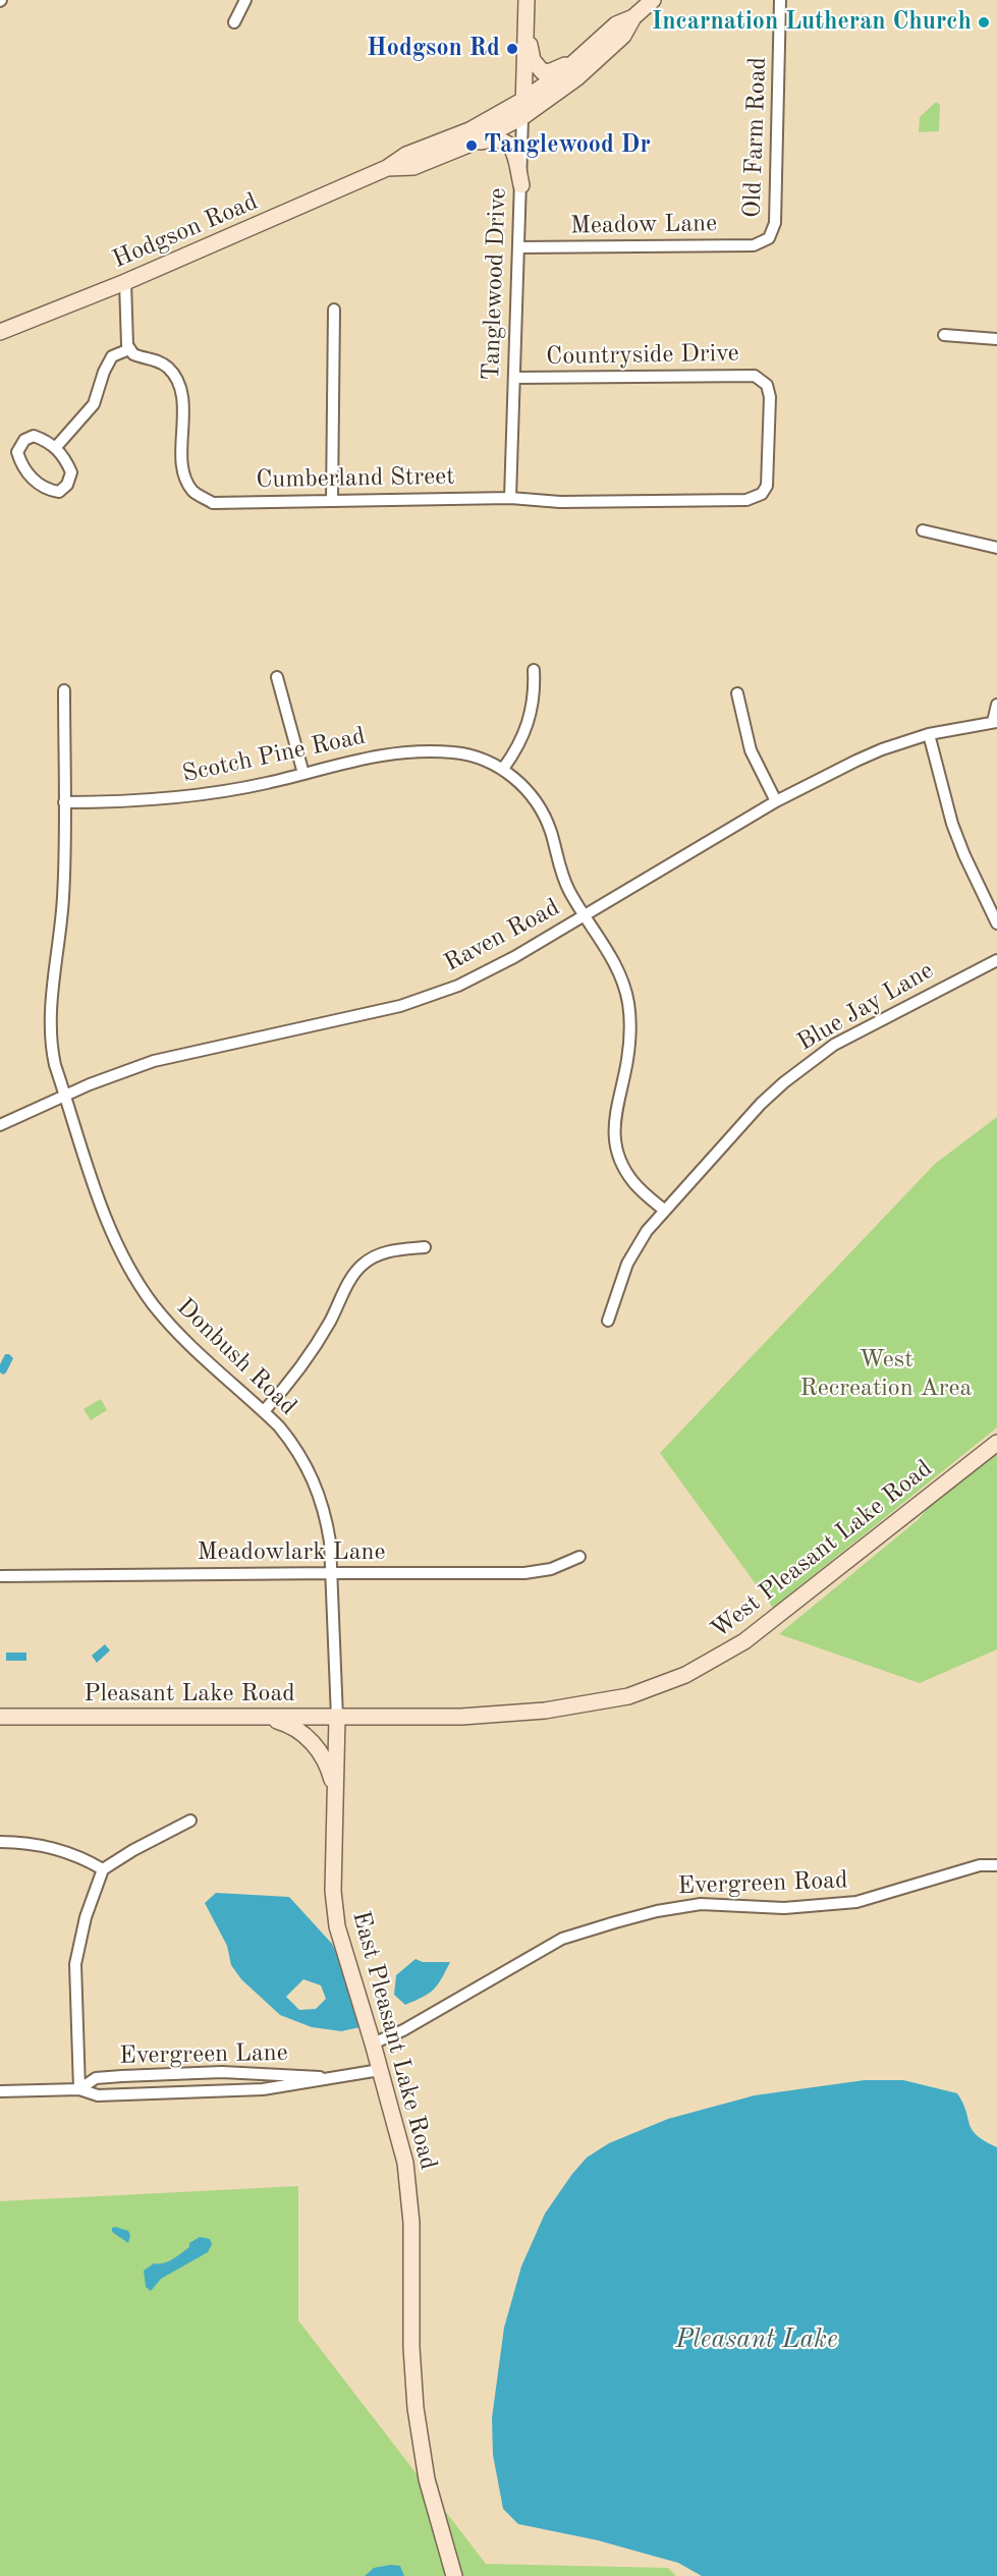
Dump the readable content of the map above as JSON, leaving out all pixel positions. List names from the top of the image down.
{
  "streets": {
    "street": [
      "Old Farm Road",
      "Meadow Lane",
      "Hodgson Road",
      "Tanglewood Drive",
      "Countryside Drive",
      "Cumberland Street",
      "Scotch Pine Road",
      "Raven Road",
      "Blue Jay Lane",
      "Donbush Road",
      "West Pleasant Lake Road",
      "Meadowlark Lane",
      "Pleasant Lake Road",
      "Evergreen Road",
      "East Pleasant Lake Road",
      "Evergreen Lane"
    ]
  },
  "crossings": [
    ["Old Farm Road", "Meadow Lane"],
    ["Meadow Lane", "Tanglewood Drive"],
    ["Hodgson Road", "Tanglewood Drive"],
    ["Tanglewood Drive", "Countryside Drive"],
    ["Tanglewood Drive", "Cumberland Street"],
    ["Countryside Drive", "Cumberland Street"],
    ["Scotch Pine Road", "Raven Road"],
    ["Raven Road", "Donbush Road"],
    ["Donbush Road", "Meadowlark Lane"],
    ["Donbush Road", "East Pleasant Lake Road"],
    ["West Pleasant Lake Road", "Pleasant Lake Road"],
    ["Pleasant Lake Road", "East Pleasant Lake Road"],
    ["Evergreen Road", "East Pleasant Lake Road"],
    ["East Pleasant Lake Road", "Evergreen Lane"]
  ],
  "water": ["Pleasant Lake"],
  "parks": ["West Recreation Area"],
  "places": ["Incarnation Lutheran Church", "Hodgson Rd", "Tanglewood Dr"]
}
